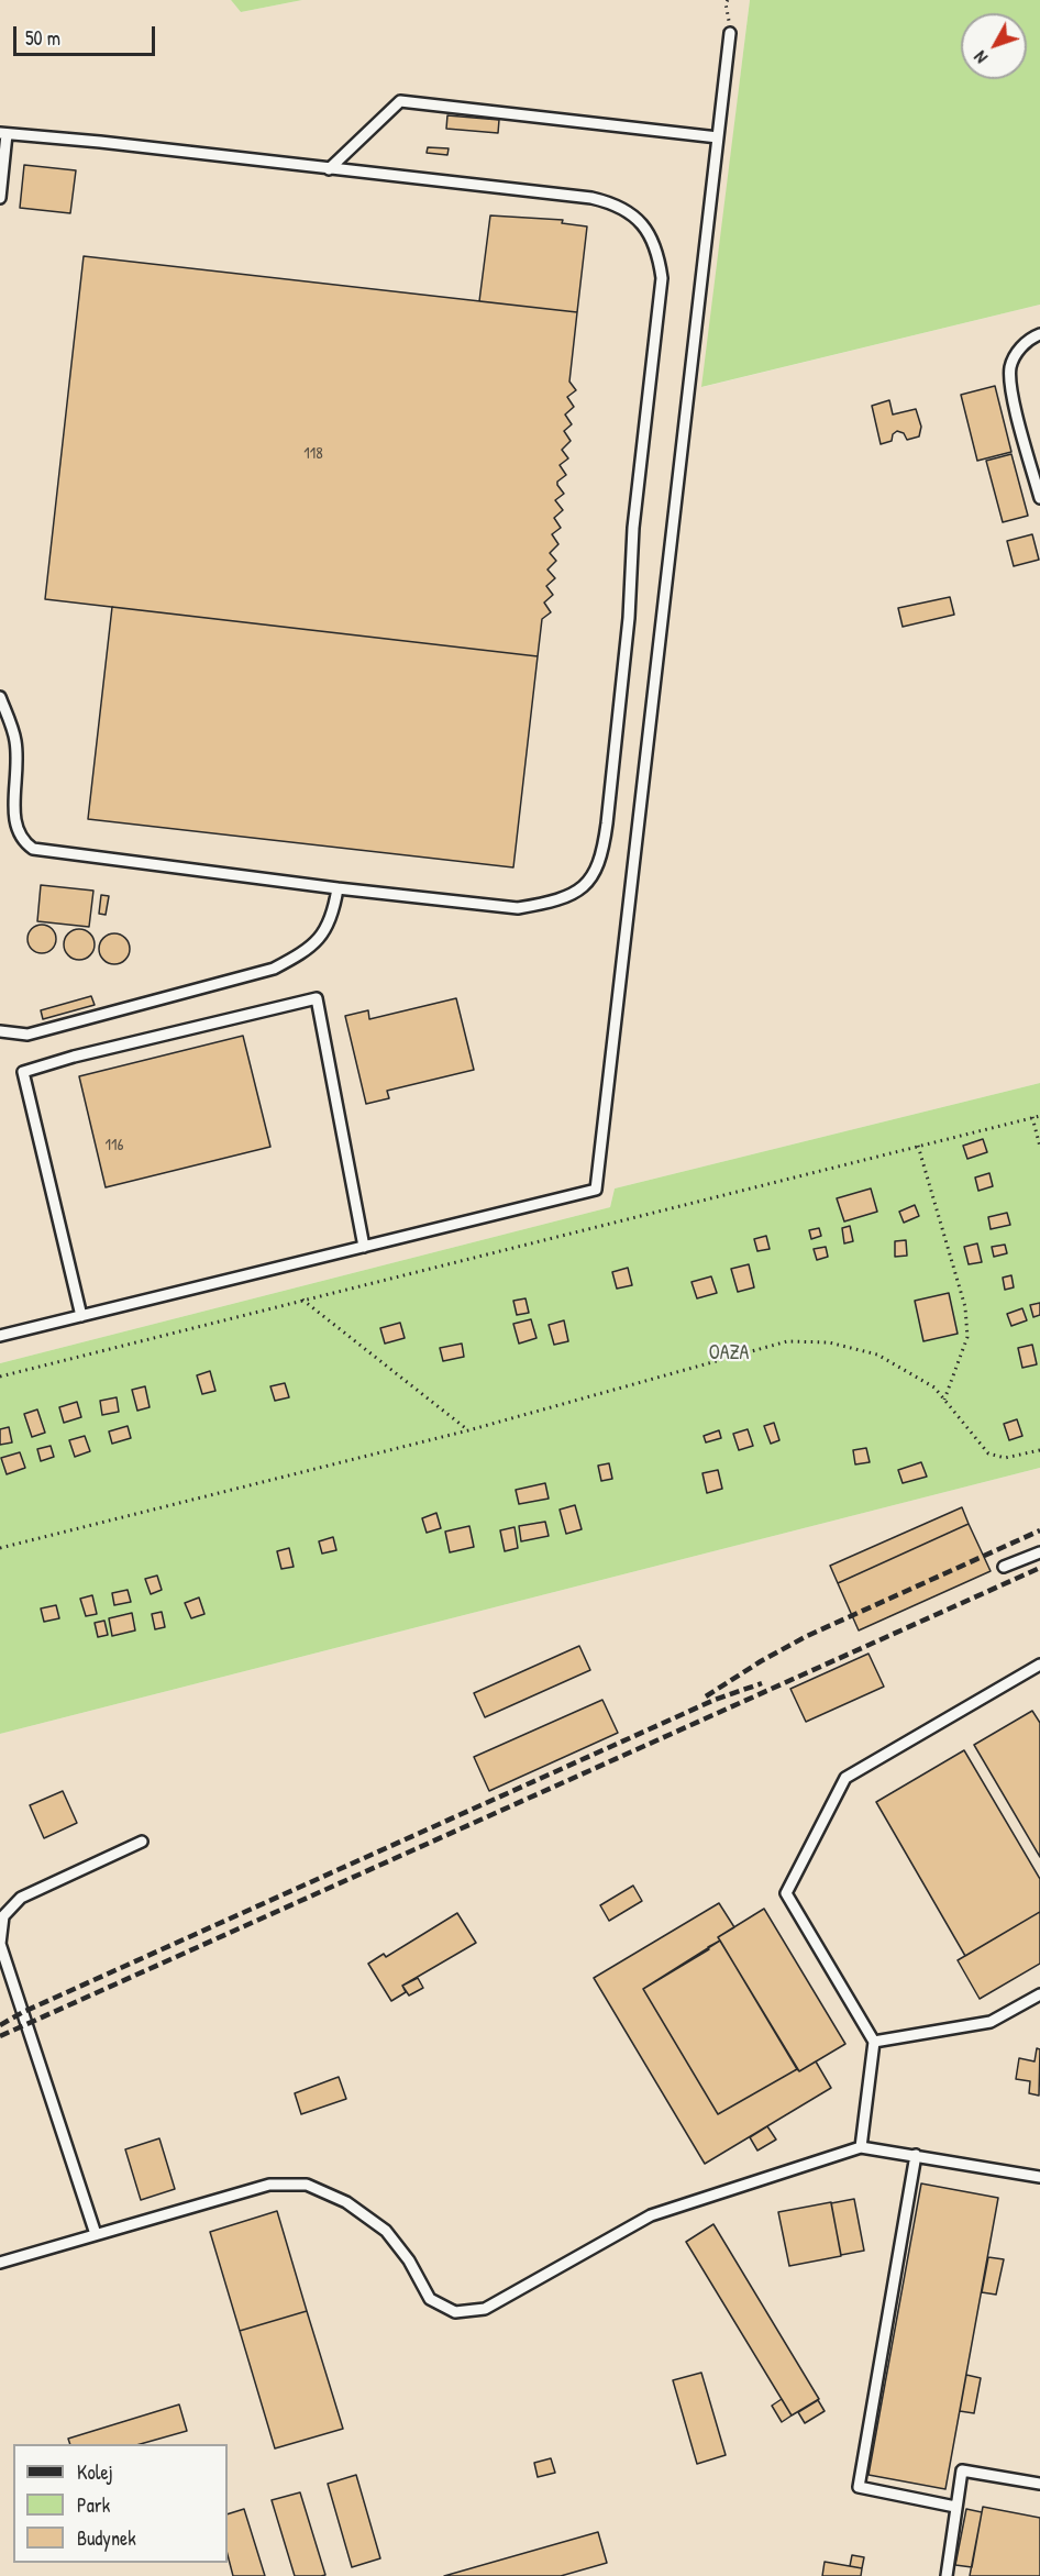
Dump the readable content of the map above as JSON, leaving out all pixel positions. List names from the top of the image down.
{
  "parks": ["OAZA"],
  "house_numbers": ["118", "116"],
  "legend": ["Kolej", "Park", "Budynek"],
  "scale_bar": "50 m",
  "north": "bottom left"
}
